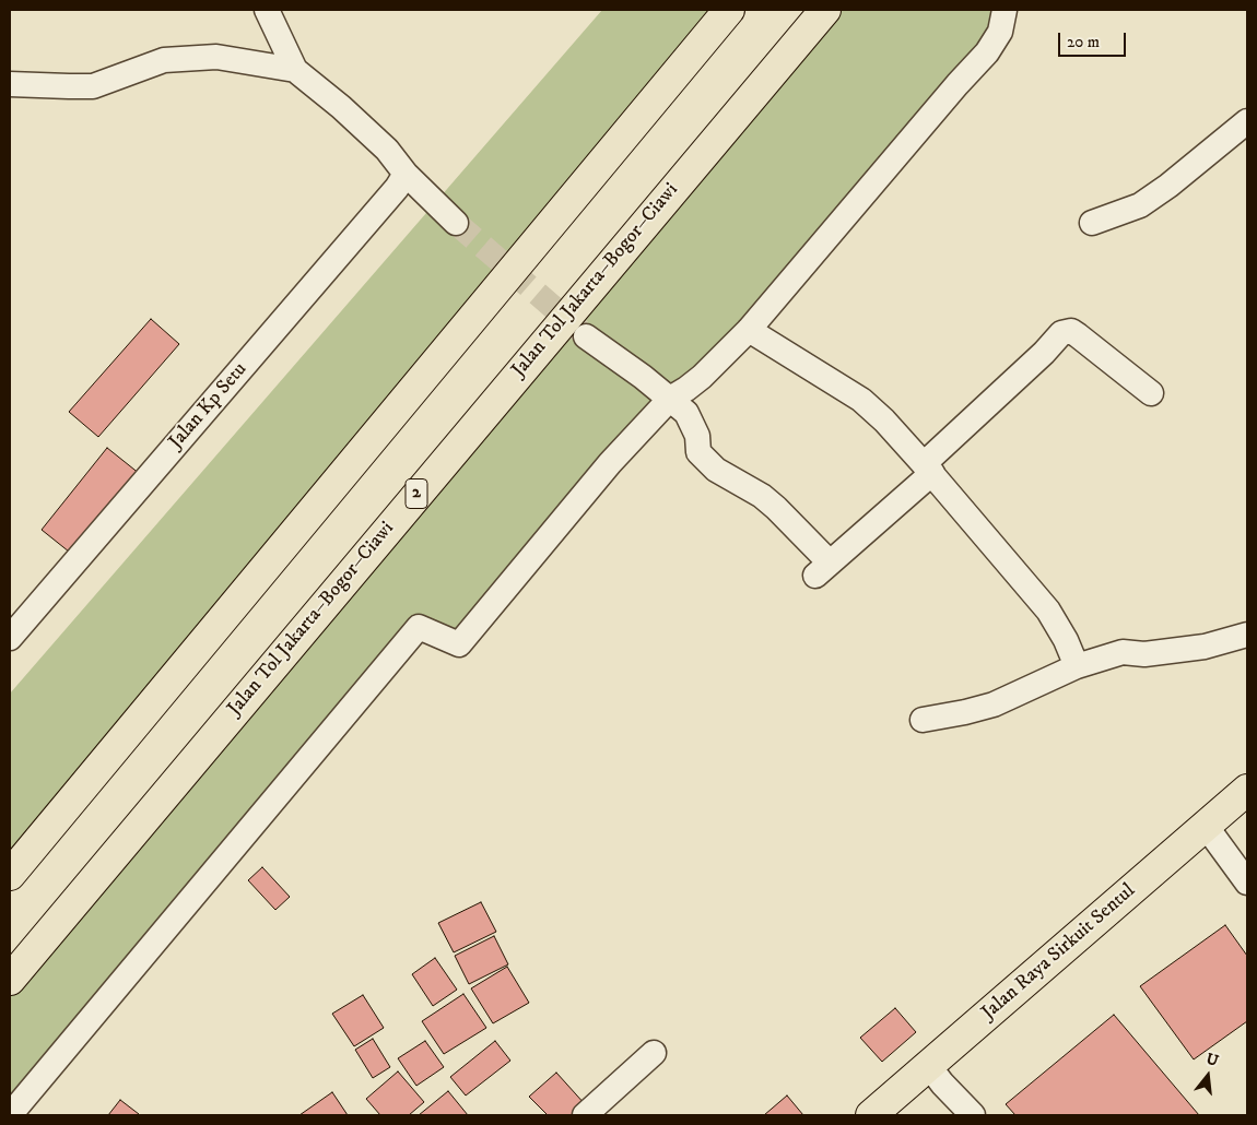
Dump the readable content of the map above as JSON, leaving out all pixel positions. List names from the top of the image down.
{
  "streets": {
    "main road": ["Jalan Tol Jakarta–Bogor–Ciawi", "2", "Jalan Raya Sirkuit Sentul"],
    "street": ["Jalan Kp Setu"]
  },
  "scale_bar": "20 m",
  "north": "top"
}
